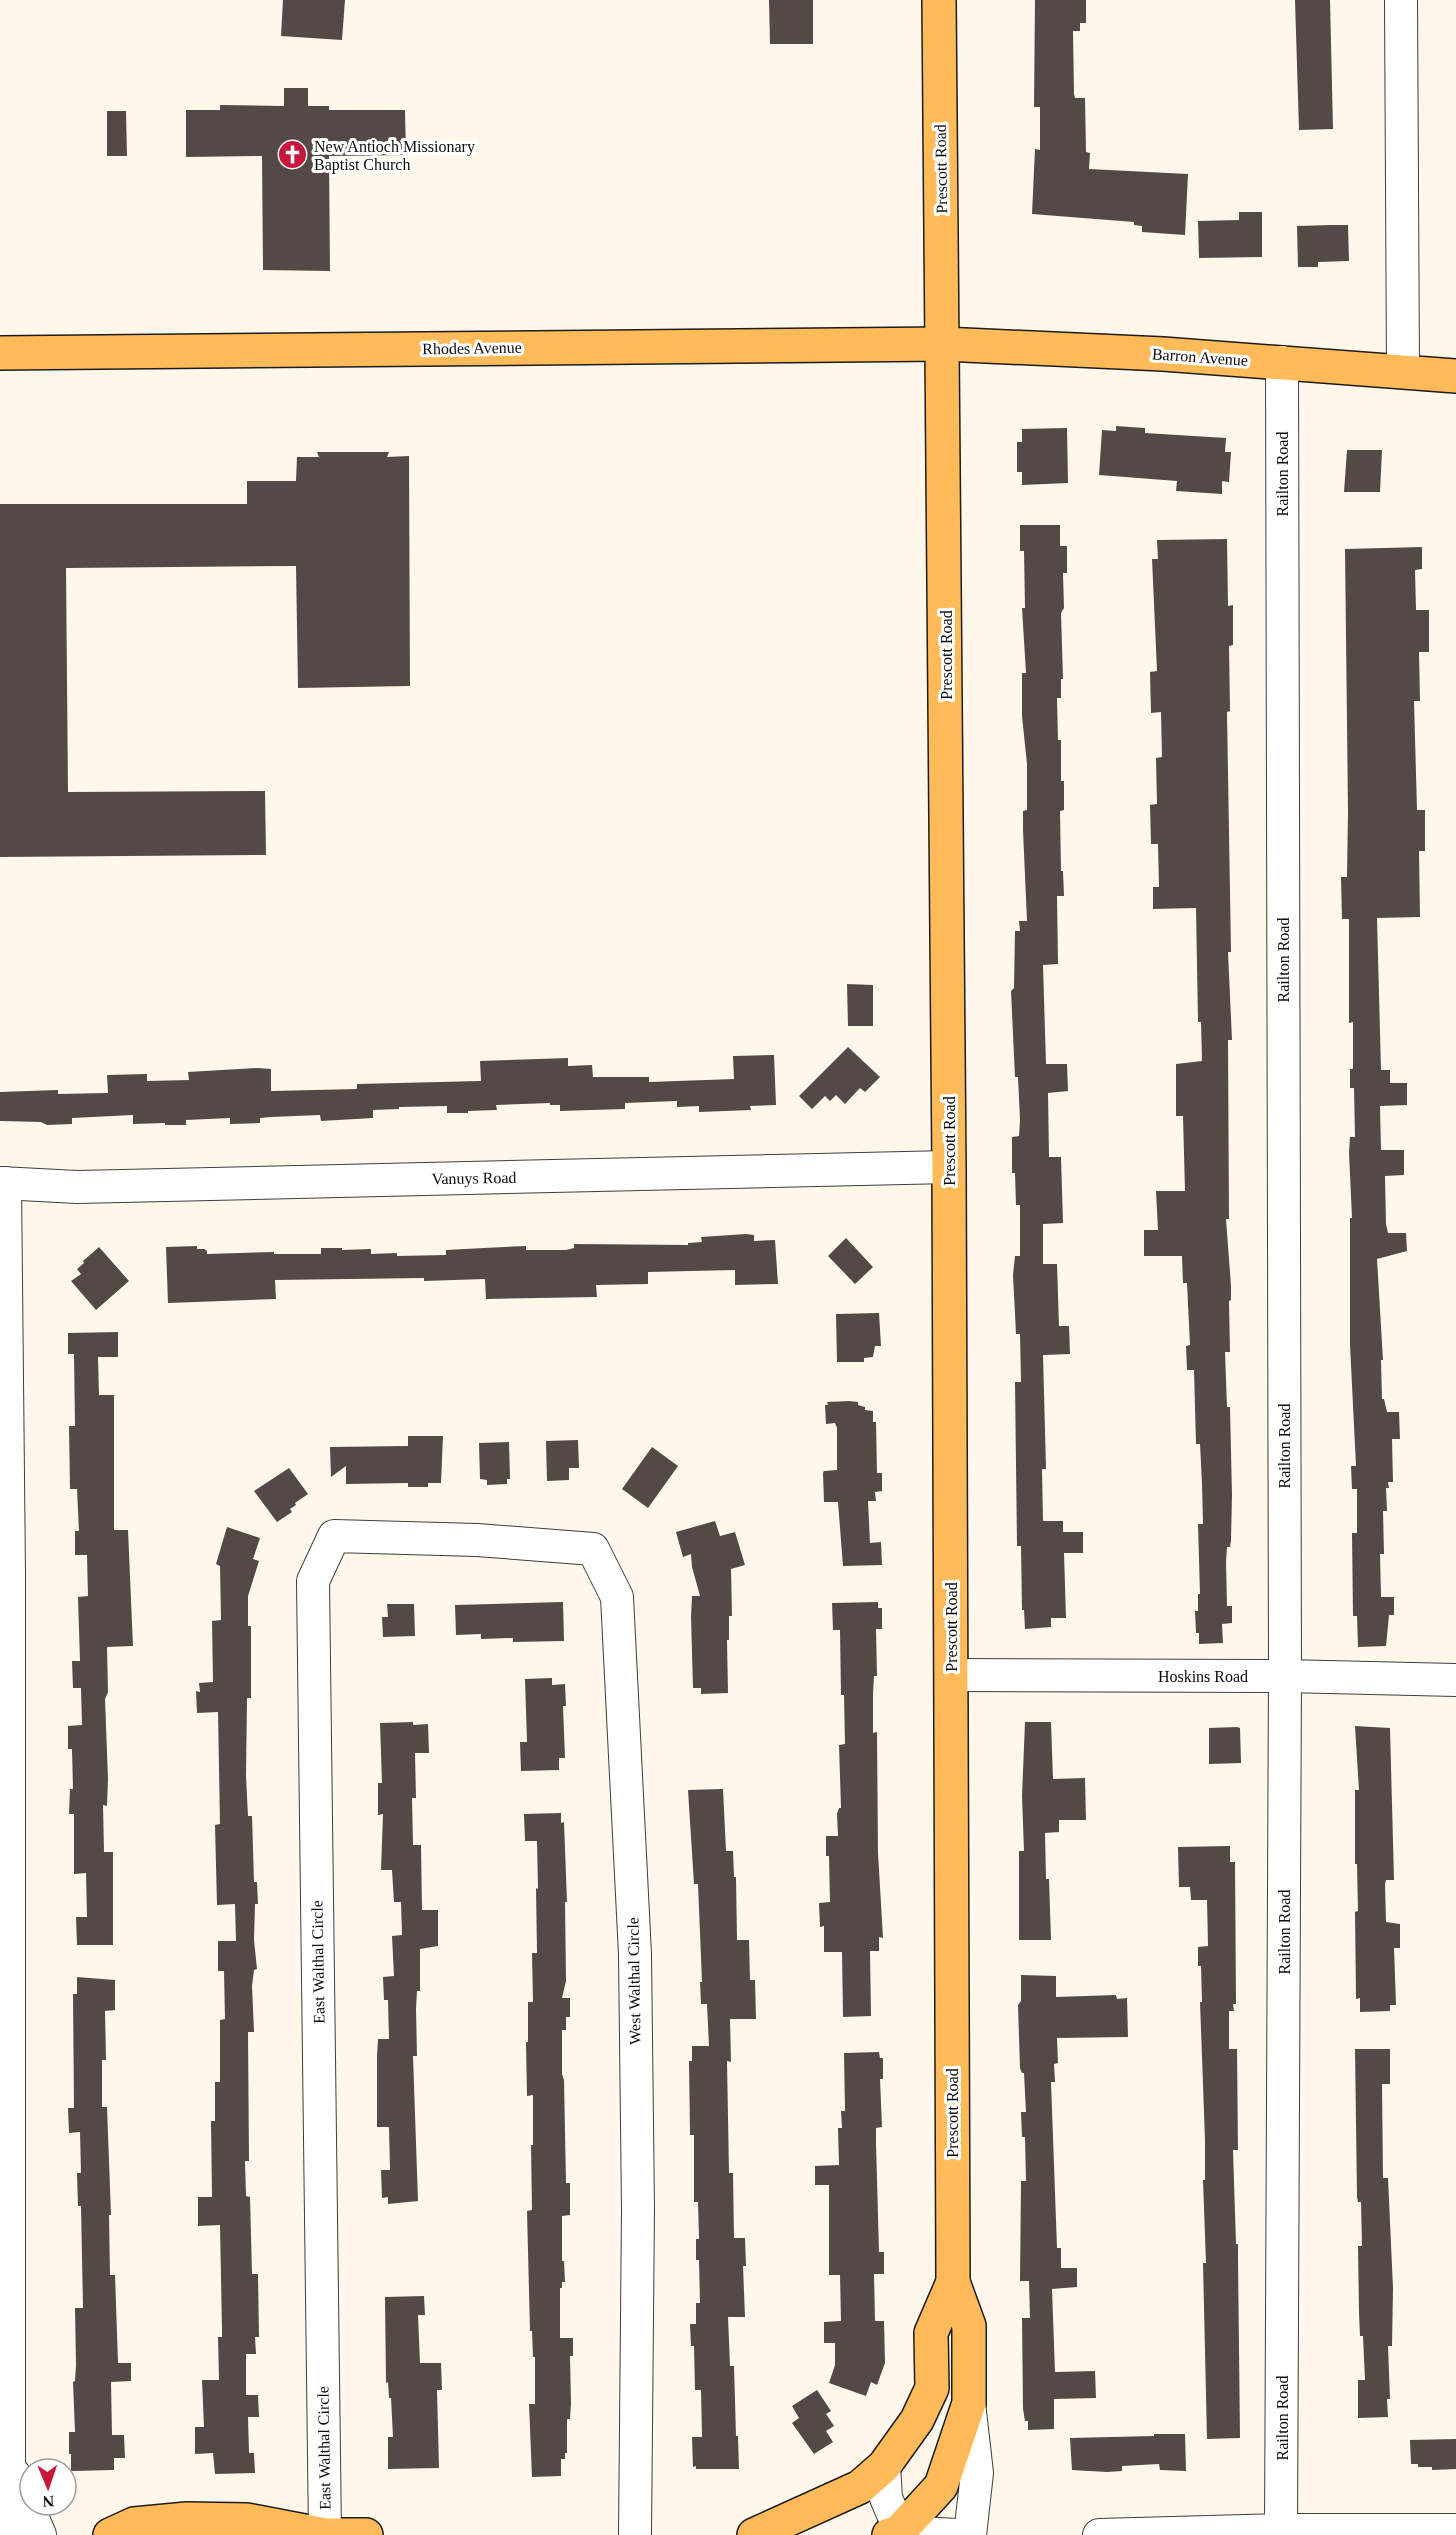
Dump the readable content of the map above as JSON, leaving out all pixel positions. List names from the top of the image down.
{
  "streets": {
    "main road": ["Prescott Road", "Rhodes Avenue", "Barron Avenue"],
    "street": [
      "Railton Road",
      "Vanuys Road",
      "Hoskins Road",
      "East Walthal Circle",
      "West Walthal Circle"
    ]
  },
  "crossings": [
    ["Prescott Road", "Rhodes Avenue"],
    ["Prescott Road", "Barron Avenue"],
    ["Prescott Road", "Vanuys Road"],
    ["Prescott Road", "Hoskins Road"],
    ["Rhodes Avenue", "Barron Avenue"],
    ["Barron Avenue", "Railton Road"],
    ["Railton Road", "Hoskins Road"],
    ["East Walthal Circle", "West Walthal Circle"]
  ],
  "places": {
    "church": ["New Antioch Missionary Baptist Church"]
  },
  "north": "bottom"
}
